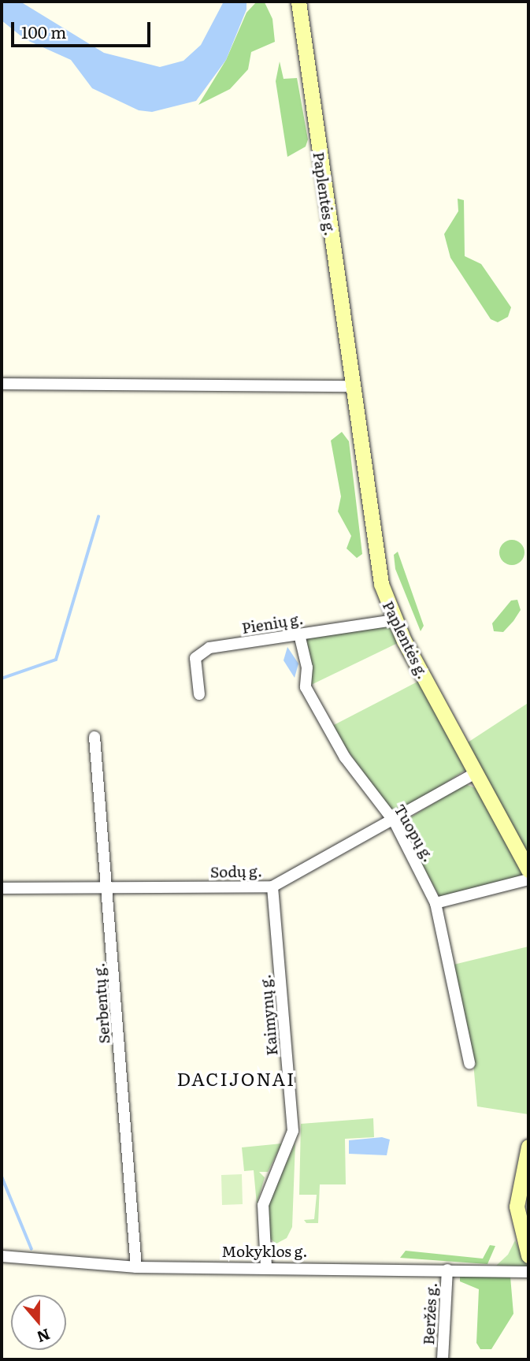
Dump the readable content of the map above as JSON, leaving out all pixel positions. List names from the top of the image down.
{
  "streets": {
    "main road": ["Paplentės g."],
    "street": [
      "Pienių g.",
      "Tuopų g.",
      "Sodų g.",
      "Serbentų g.",
      "Kaimynų g.",
      "Mokyklos g.",
      "Beržės g."
    ]
  },
  "crossings": [
    ["Paplentės g.", "Pienių g."],
    ["Paplentės g.", "Sodų g."],
    ["Pienių g.", "Tuopų g."],
    ["Tuopų g.", "Sodų g."],
    ["Sodų g.", "Serbentų g."],
    ["Sodų g.", "Kaimynų g."],
    ["Serbentų g.", "Mokyklos g."],
    ["Kaimynų g.", "Mokyklos g."],
    ["Mokyklos g.", "Beržės g."]
  ],
  "districts": ["DACIJONAI"],
  "scale_bar": "100 m",
  "north": "bottom"
}
